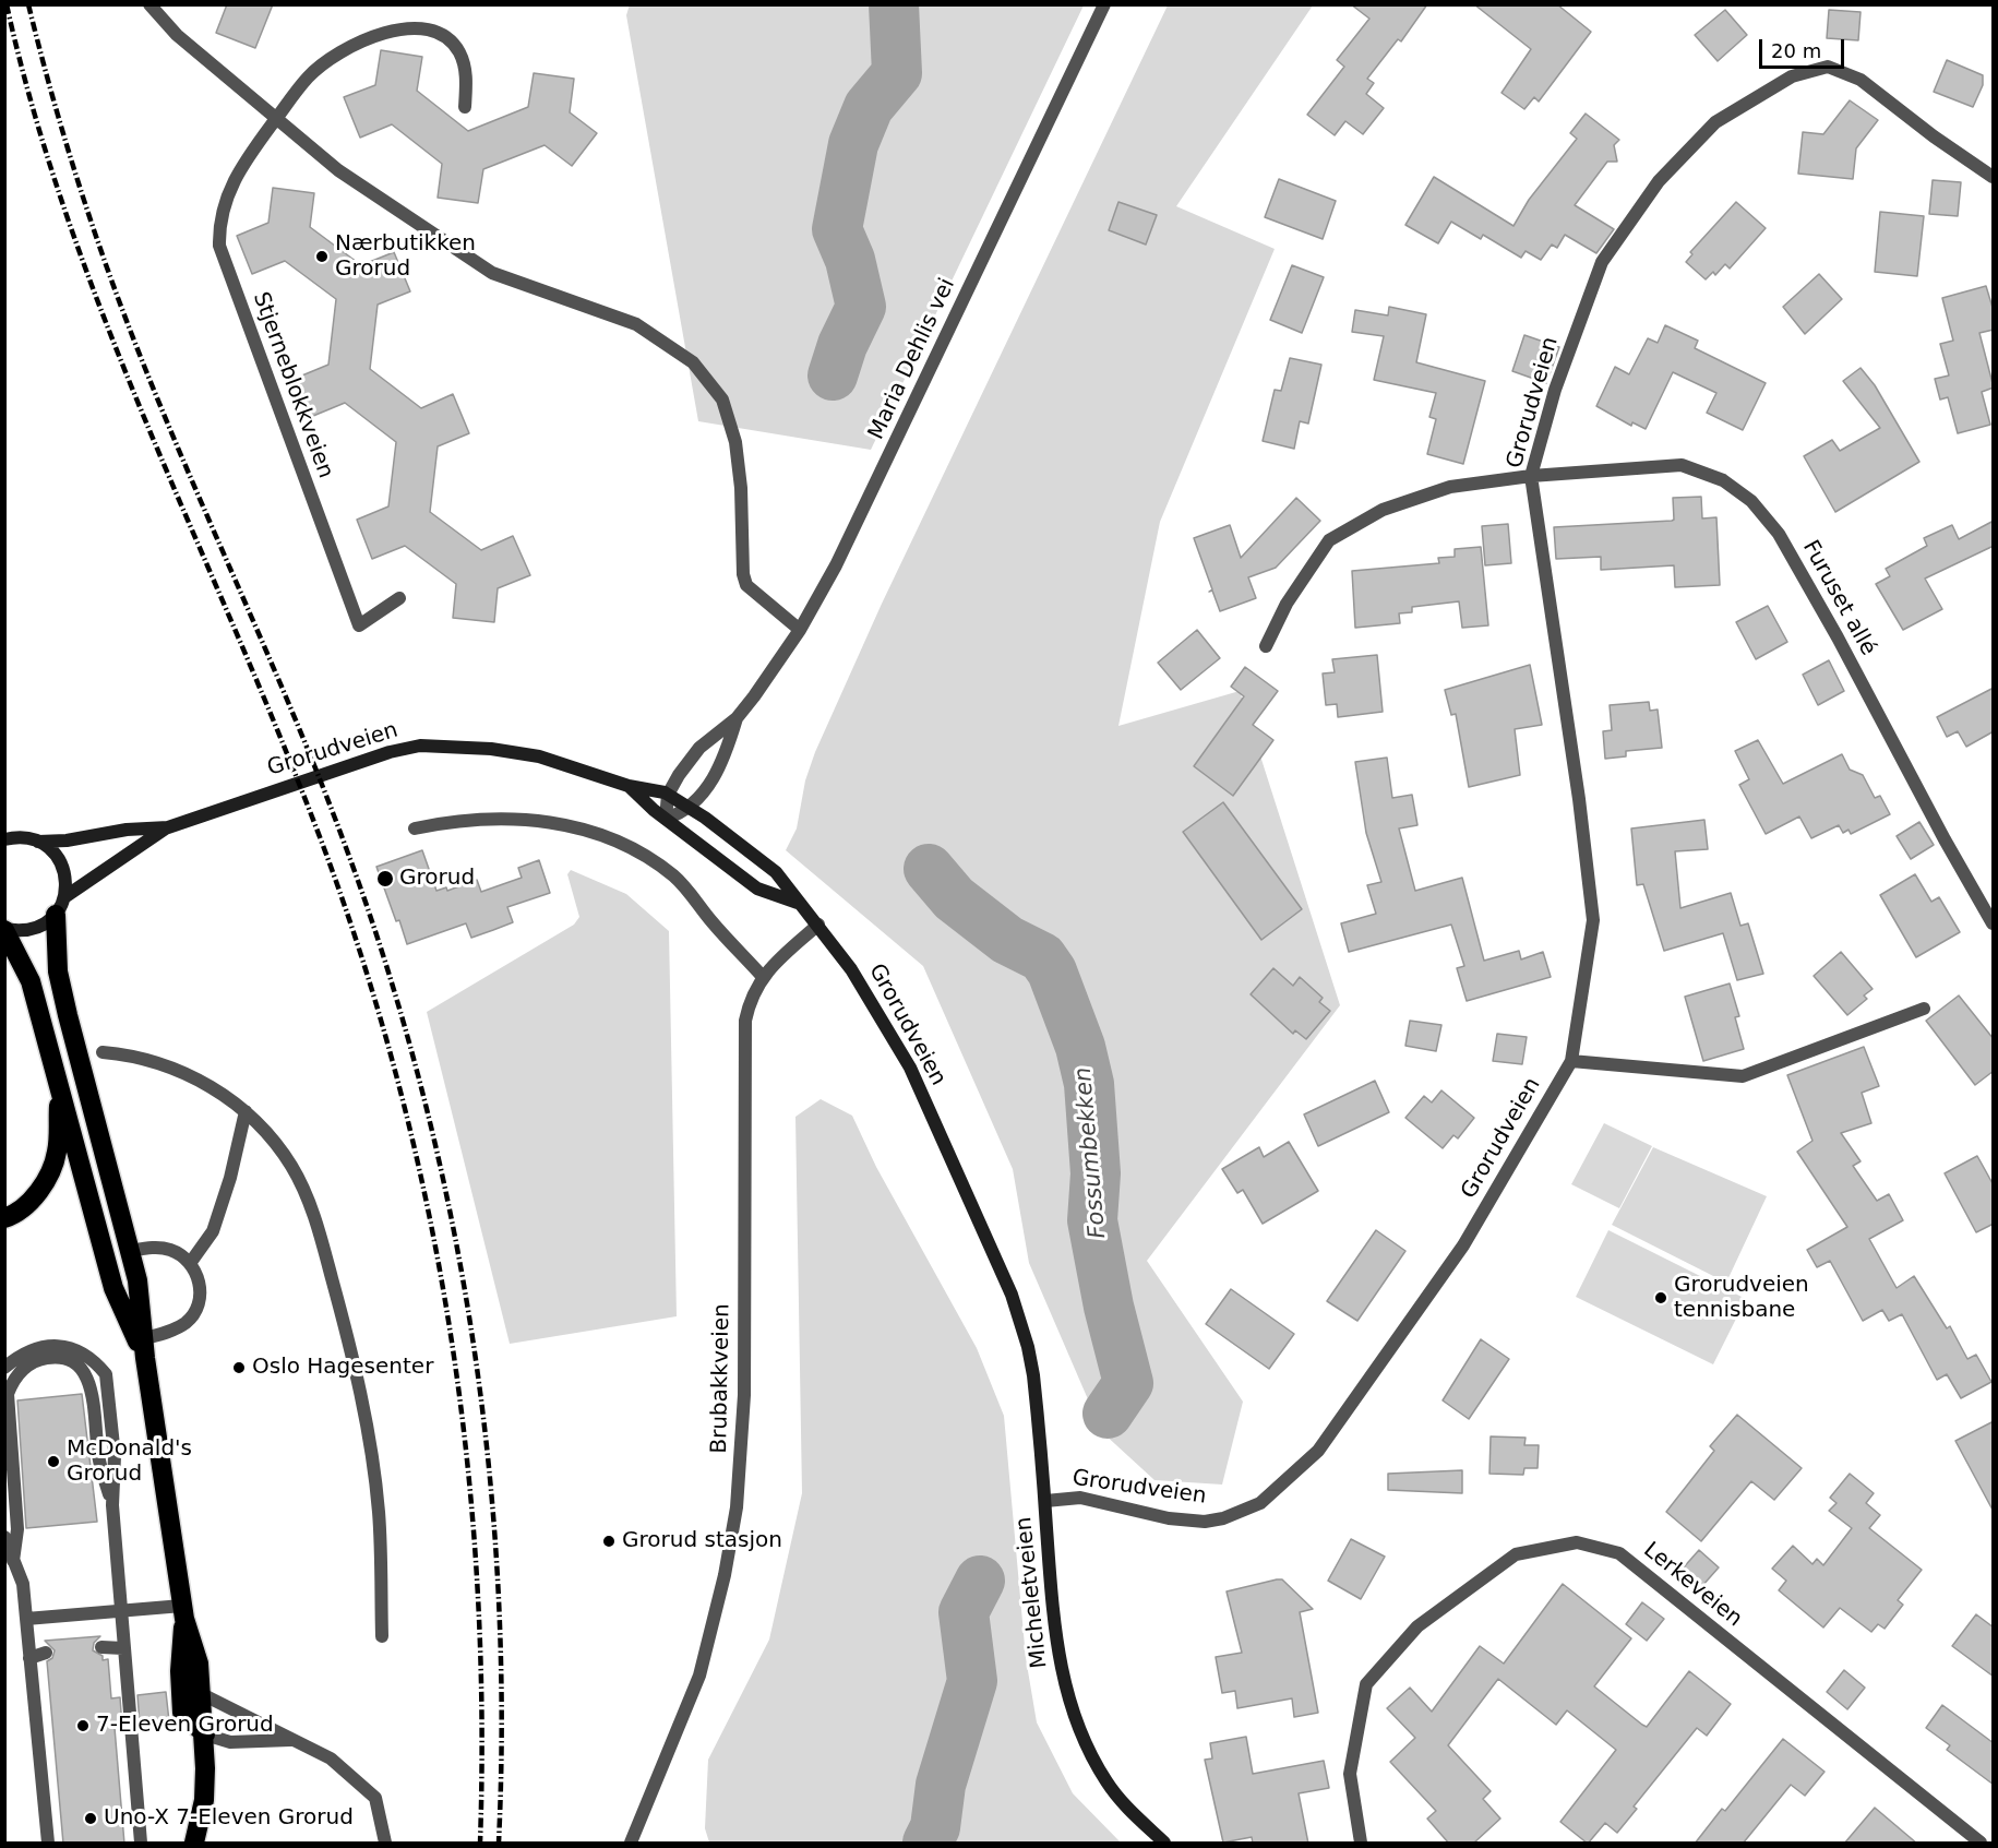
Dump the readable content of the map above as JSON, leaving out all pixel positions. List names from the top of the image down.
{
  "streets": {
    "main road": ["Grorudveien", "Micheletveien"],
    "street": [
      "Maria Dehlis vei",
      "Stjerneblokkveien",
      "Furuset allé",
      "Brubakkveien",
      "Lerkeveien"
    ]
  },
  "crossings": [
    ["Maria Dehlis vei", "Grorudveien"],
    ["Grorudveien", "Furuset allé"],
    ["Grorudveien", "Brubakkveien"],
    ["Grorudveien", "Micheletveien"]
  ],
  "water": ["Fossumbekken"],
  "places": [
    "Nærbutikken Grorud",
    "Grorud",
    "Grorudveien tennisbane",
    "Oslo Hagesenter",
    "McDonald's Grorud",
    "Grorud stasjon",
    "7-Eleven Grorud",
    "Uno-X 7-Eleven Grorud"
  ],
  "scale_bar": "20 m"
}
